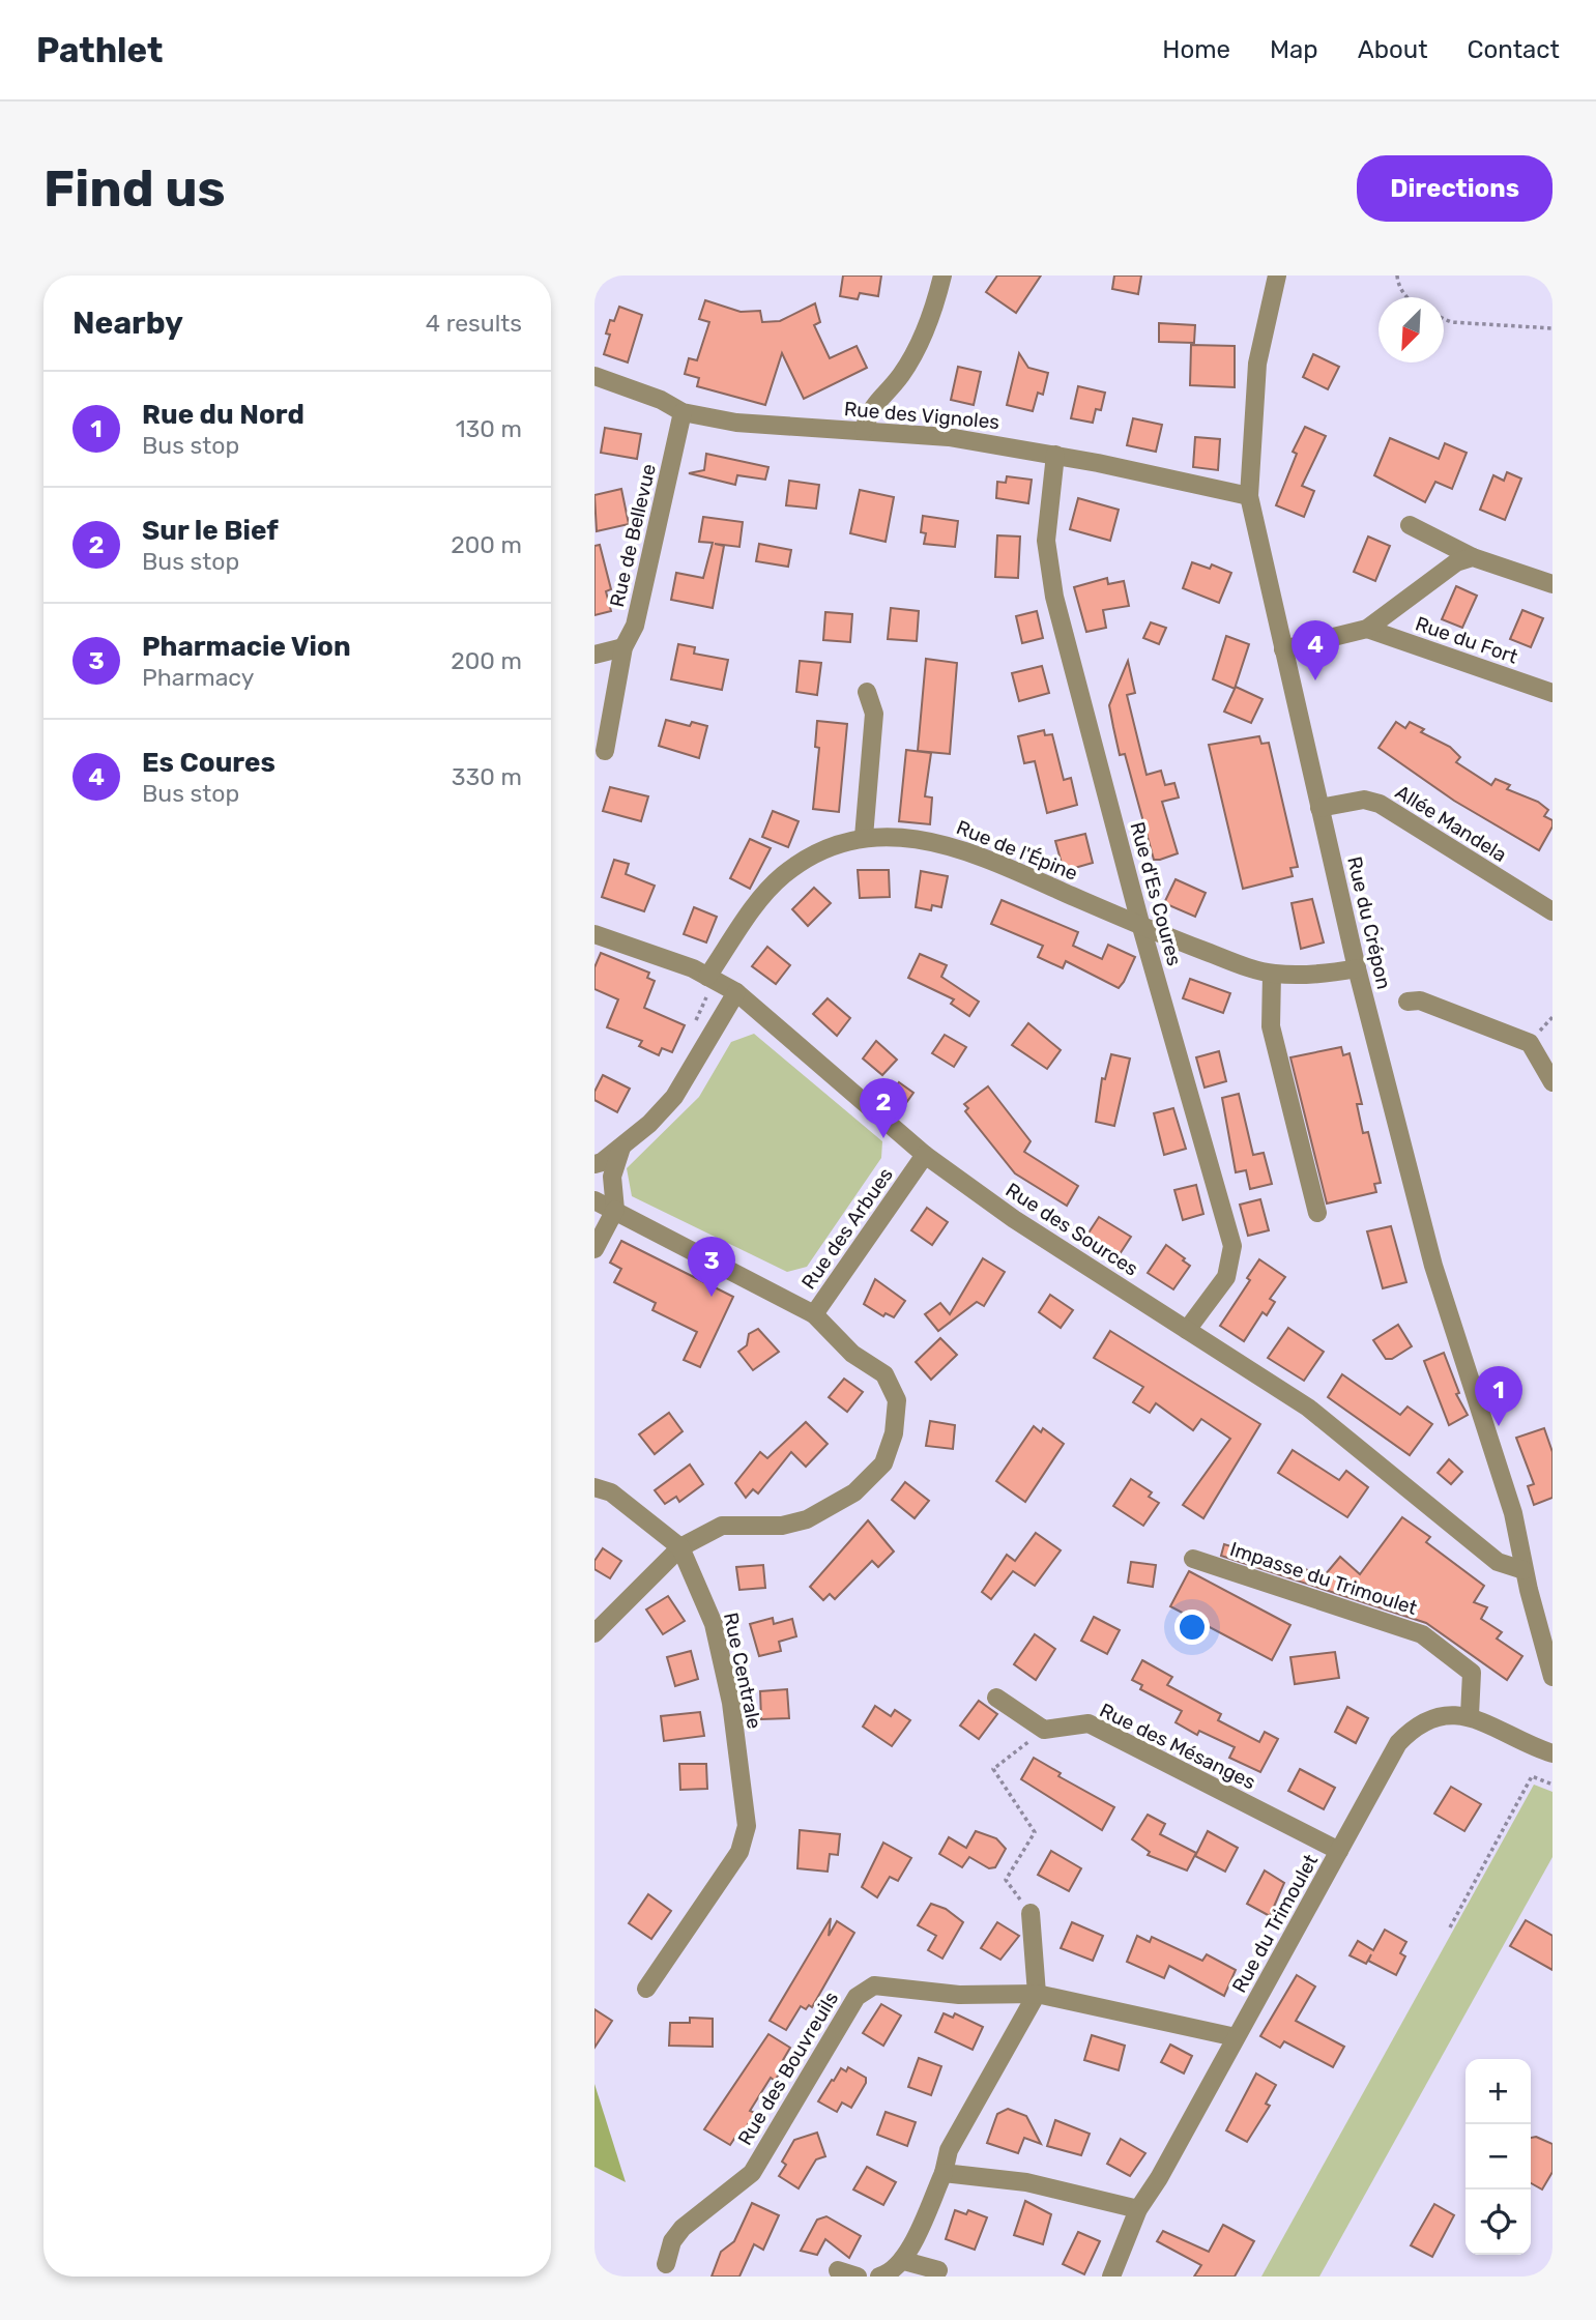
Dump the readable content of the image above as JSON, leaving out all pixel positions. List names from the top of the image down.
{
  "streets": {
    "street": [
      "Rue des Vignoles",
      "Rue de Bellevue",
      "Rue du Fort",
      "Allée Mandela",
      "Rue de l'Épine",
      "Rue d'Es Coures",
      "Rue du Crépon",
      "Rue des Arbues",
      "Rue des Sources",
      "Impasse du Trimoulet",
      "Rue Centrale",
      "Rue des Mésanges",
      "Rue du Trimoulet",
      "Rue des Bouvreuils"
    ]
  },
  "crossings": [
    ["Rue des Vignoles", "Rue de Bellevue"],
    ["Rue des Vignoles", "Rue d'Es Coures"],
    ["Rue des Vignoles", "Rue du Crépon"],
    ["Allée Mandela", "Rue du Crépon"],
    ["Rue de l'Épine", "Rue d'Es Coures"],
    ["Rue de l'Épine", "Rue du Crépon"],
    ["Rue de l'Épine", "Rue des Sources"],
    ["Rue d'Es Coures", "Rue des Sources"],
    ["Rue du Crépon", "Rue des Sources"],
    ["Rue des Arbues", "Rue des Sources"],
    ["Rue des Arbues", "Rue Centrale"],
    ["Impasse du Trimoulet", "Rue du Trimoulet"],
    ["Rue des Mésanges", "Rue du Trimoulet"],
    ["Rue du Trimoulet", "Rue des Bouvreuils"]
  ],
  "north": "bottom left",
  "page": {
    "header": "Pathlet",
    "nav": [
      "Home",
      "Map",
      "About",
      "Contact"
    ],
    "buttons": "Directions",
    "title": "Find us",
    "heading": ["Nearby", "4 results"],
    "list": [
      {
        "mark": "1",
        "name": "Rue du Nord",
        "note": "Bus stop",
        "value": "130 m"
      },
      {
        "mark": "2",
        "name": "Sur le Bief",
        "note": "Bus stop",
        "value": "200 m"
      },
      {
        "mark": "3",
        "name": "Pharmacie Vion",
        "note": "Pharmacy",
        "value": "200 m"
      },
      {
        "mark": "4",
        "name": "Es Coures",
        "note": "Bus stop",
        "value": "330 m"
      }
    ],
    "pins": [
      "4",
      "2",
      "3",
      "1"
    ],
    "map_buttons": ["+", "−"]
  }
}
